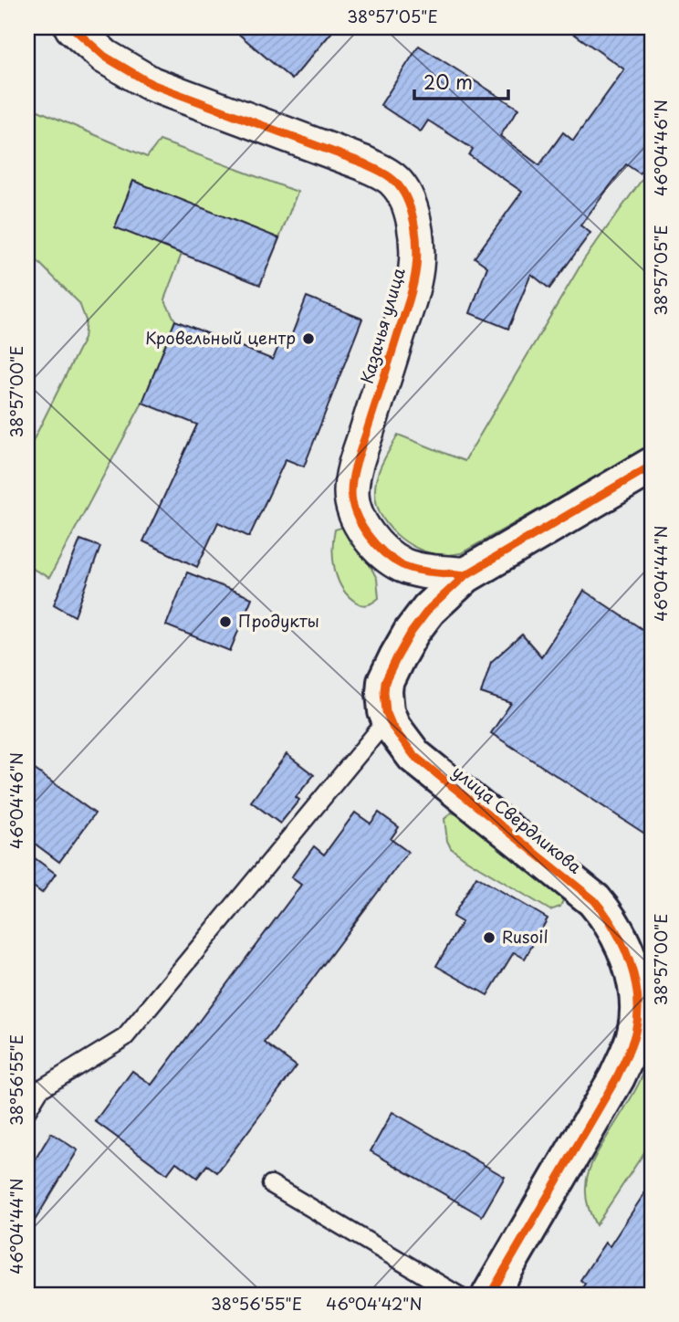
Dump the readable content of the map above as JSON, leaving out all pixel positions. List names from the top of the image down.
{
  "streets": {
    "street": ["Казачья улица", "улица Свердликова"]
  },
  "crossings": [
    ["Казачья улица", "улица Свердликова"]
  ],
  "places": ["Кровельный центр", "Продукты", "Rusoil"],
  "scale_bar": "20 m",
  "coordinates": [
    "38°57'05\"E",
    "46°04'46\"N",
    "38°57'00\"E",
    "46°04'44\"N",
    "38°56'55\"E",
    "46°04'42\"N"
  ]
}
